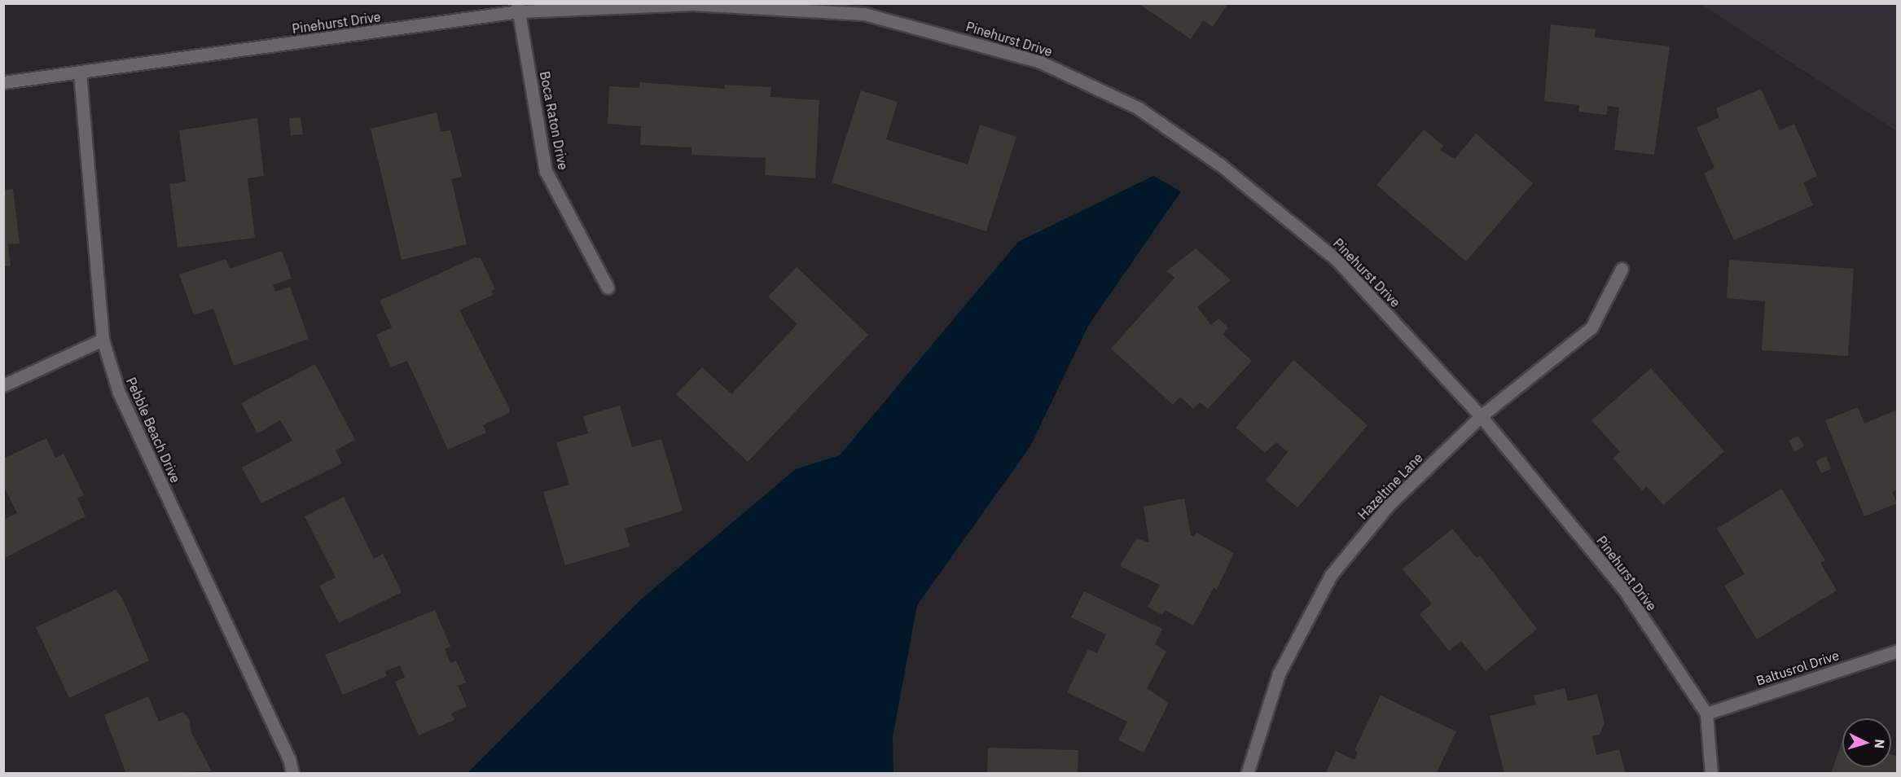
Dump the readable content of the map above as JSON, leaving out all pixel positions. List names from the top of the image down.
{
  "streets": {
    "street": [
      "Pinehurst Drive",
      "Boca Raton Drive",
      "Pebble Beach Drive",
      "Hazeltine Lane",
      "Baltusrol Drive"
    ]
  },
  "crossings": [
    ["Pinehurst Drive", "Boca Raton Drive"],
    ["Pinehurst Drive", "Pebble Beach Drive"],
    ["Pinehurst Drive", "Hazeltine Lane"],
    ["Pinehurst Drive", "Baltusrol Drive"]
  ],
  "north": "right"
}
